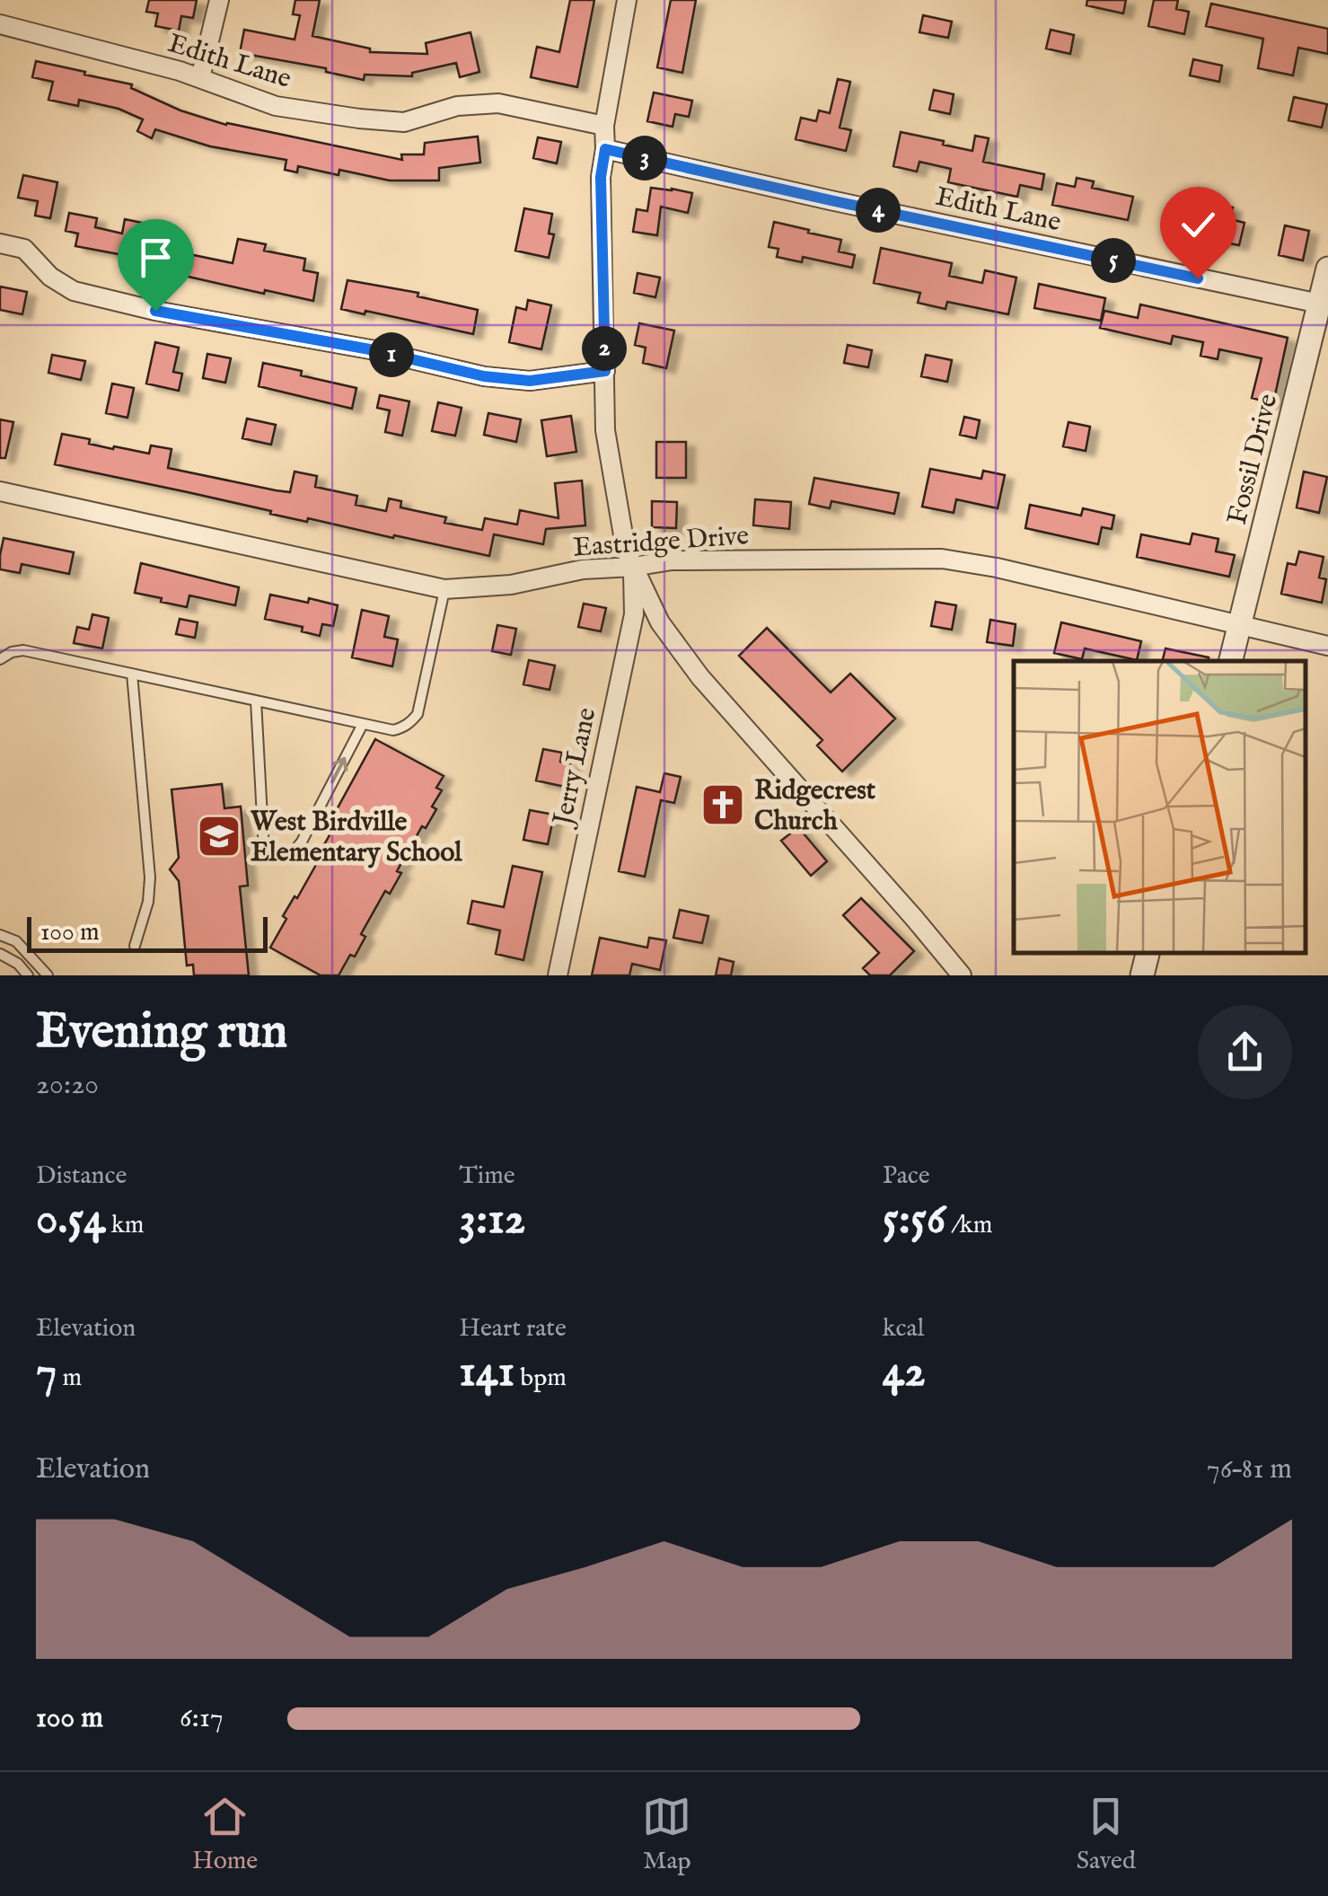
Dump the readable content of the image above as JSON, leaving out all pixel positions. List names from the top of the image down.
{
  "streets": {
    "street": [
      "Edith Lane",
      "Fossil Drive",
      "Eastridge Drive",
      "Jerry Lane"
    ]
  },
  "crossings": [
    ["Edith Lane", "Fossil Drive"],
    ["Fossil Drive", "Eastridge Drive"],
    ["Eastridge Drive", "Jerry Lane"]
  ],
  "places": {
    "church": ["Ridgecrest Church"],
    "school or university": ["West Birdville Elementary School"]
  },
  "scale_bar": "100 m",
  "page": {
    "pins": [
      "3",
      "4",
      "5",
      "2",
      "1"
    ],
    "scale": "100 m",
    "heading": ["Evening run", "20:20"],
    "stats": [
      ["Distance", "0.54 km"],
      ["Time", "3:12"],
      ["Pace", "5:56 /km"],
      ["Elevation", "7 m"],
      ["Heart rate", "141 bpm"],
      ["kcal", "42"]
    ],
    "chart": ["Elevation", "76–81 m"],
    "list": [
      {
        "name": "100 m",
        "note": "6:17"
      }
    ],
    "tabs": ["Home", "Map", "Saved"]
  }
}
